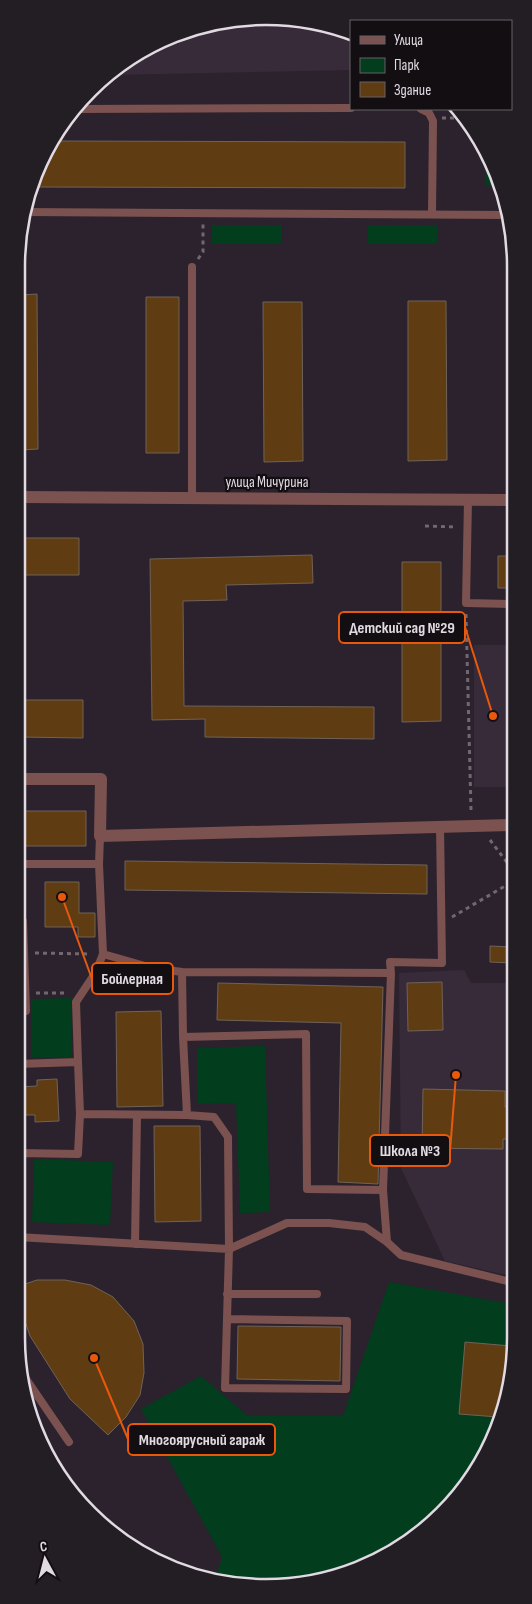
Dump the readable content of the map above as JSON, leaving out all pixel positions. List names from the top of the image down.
{
  "streets": {
    "street": ["улица Мичурина"]
  },
  "places": [
    "Детский сад №29",
    "Бойлерная",
    "Школа №3",
    "Многоярусный гараж"
  ],
  "legend": ["Улица", "Парк", "Здание"],
  "north": "top"
}
